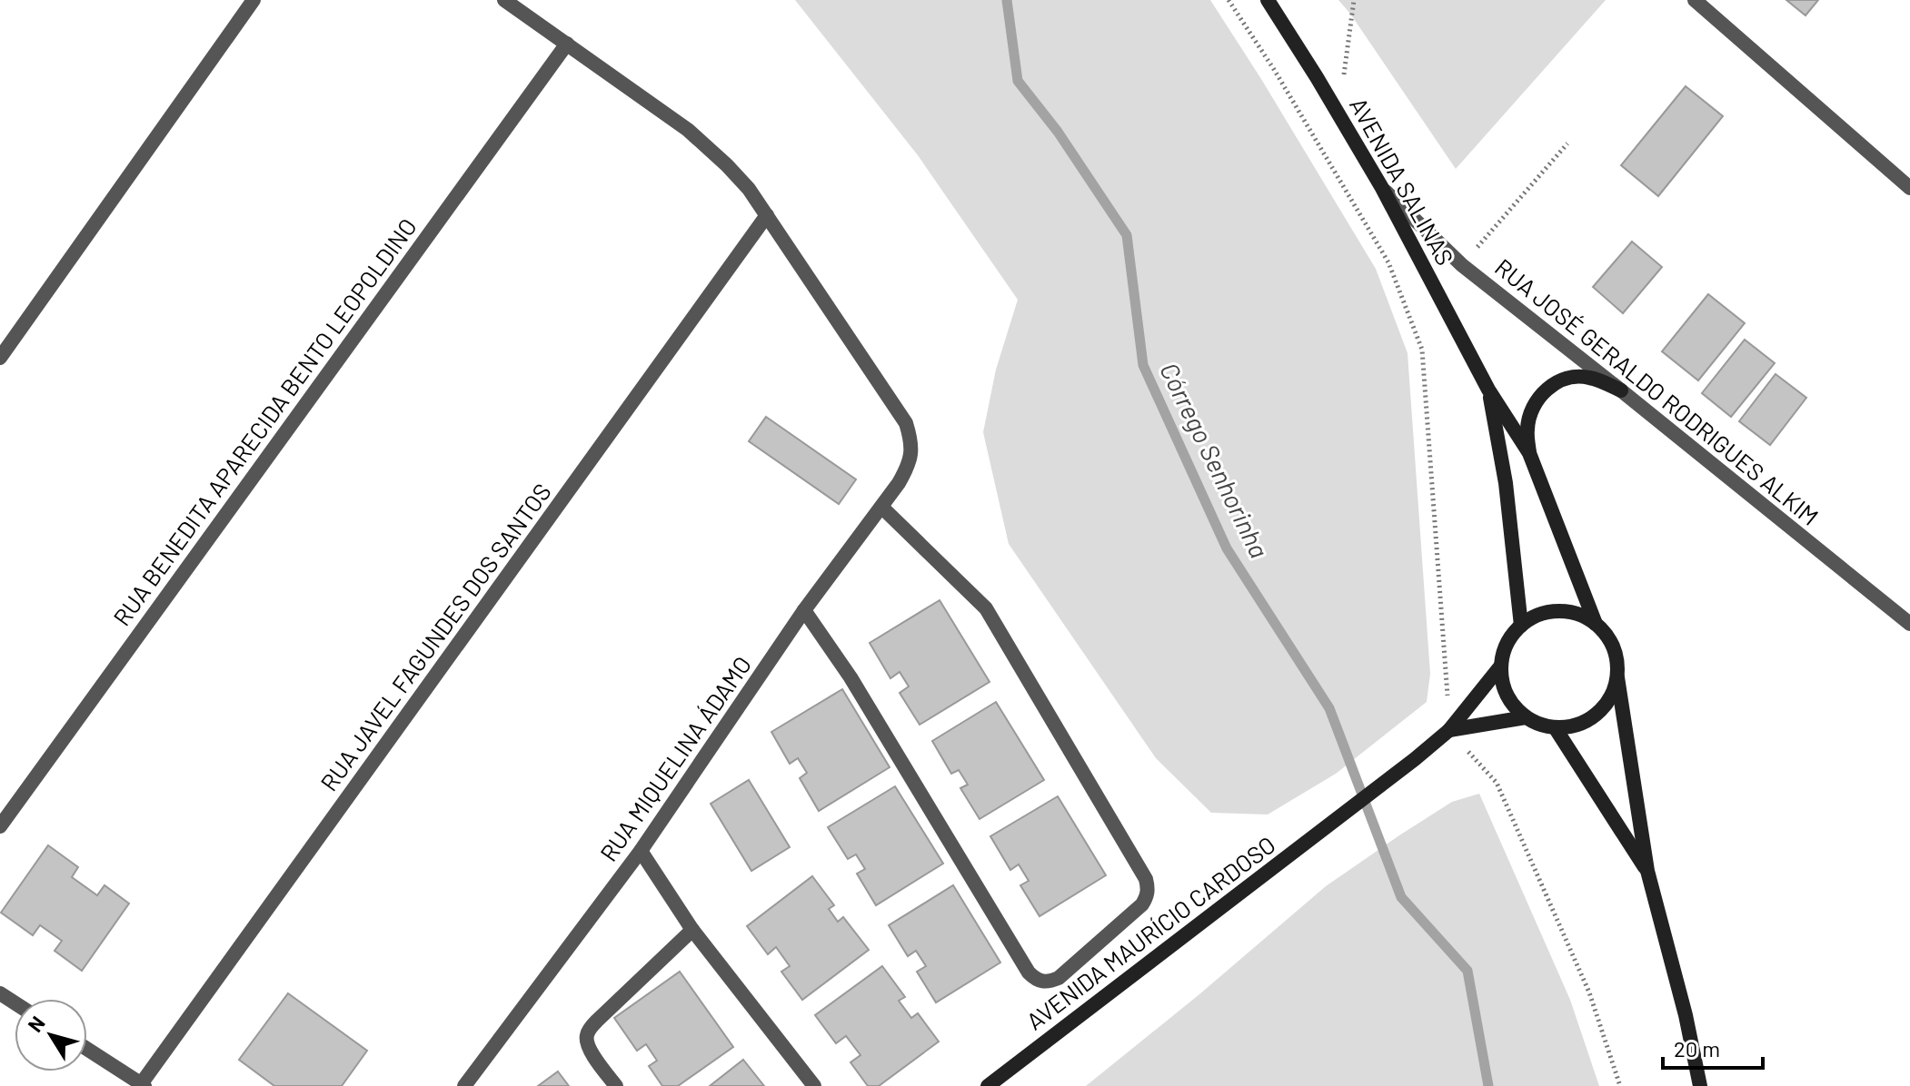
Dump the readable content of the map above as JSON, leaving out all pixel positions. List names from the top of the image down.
{
  "streets": {
    "street": [
      "AVENIDA SALINAS",
      "RUA JOSÉ GERALDO RODRIGUES ALKIM",
      "RUA BENEDITA APARECIDA BENTO LEOPOLDINO",
      "RUA JAVEL FAGUNDES DOS SANTOS",
      "RUA MIQUELINA ÁDAMO",
      "AVENIDA MAURÍCIO CARDOSO"
    ]
  },
  "crossings": [
    ["AVENIDA SALINAS", "RUA JOSÉ GERALDO RODRIGUES ALKIM"],
    ["AVENIDA SALINAS", "AVENIDA MAURÍCIO CARDOSO"],
    ["RUA JAVEL FAGUNDES DOS SANTOS", "RUA MIQUELINA ÁDAMO"]
  ],
  "water": ["Córrego Senhorinha"],
  "scale_bar": "20 m",
  "north": "top left"
}
